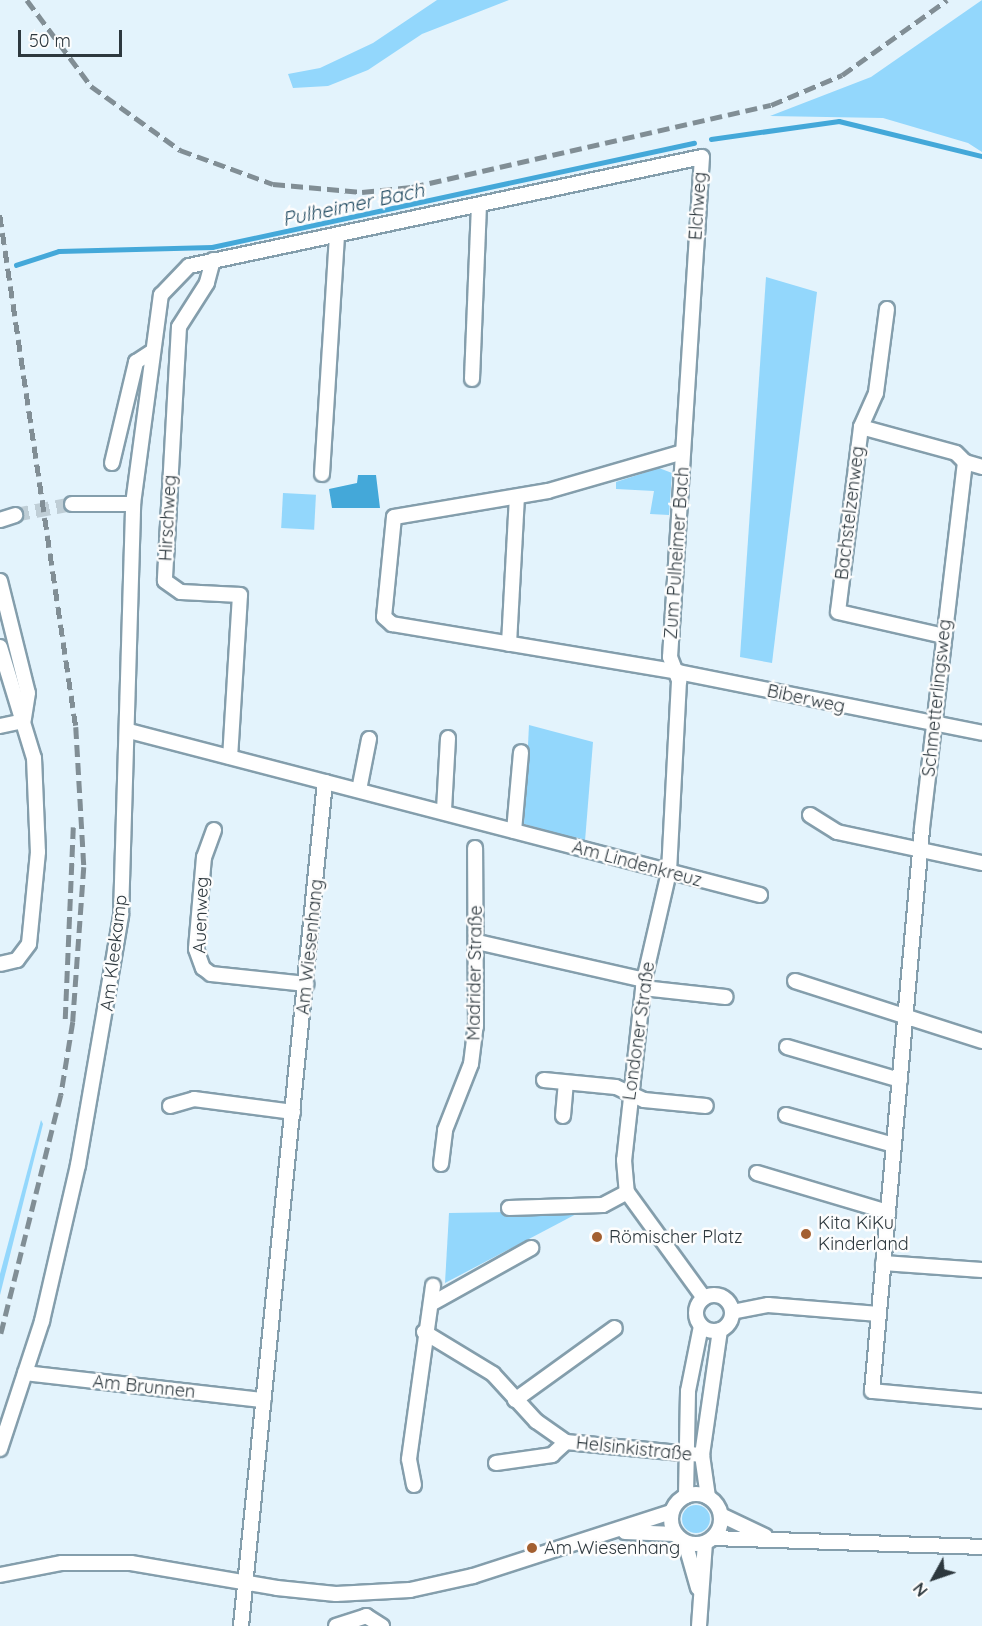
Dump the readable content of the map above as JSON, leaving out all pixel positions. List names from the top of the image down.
{
  "streets": {
    "street": [
      "Elchweg",
      "Bachstelzenweg",
      "Hirschweg",
      "Zum Pulheimer Bach",
      "Schmetterlingsweg",
      "Biberweg",
      "Am Lindenkreuz",
      "Auenweg",
      "Am Wiesenhang",
      "Am Kleekamp",
      "Madrider Straße",
      "Londoner Straße",
      "Am Brunnen",
      "Helsinkistraße"
    ]
  },
  "crossings": [
    ["Elchweg", "Hirschweg"],
    ["Elchweg", "Zum Pulheimer Bach"],
    ["Elchweg", "Am Kleekamp"],
    ["Bachstelzenweg", "Schmetterlingsweg"],
    ["Hirschweg", "Am Lindenkreuz"],
    ["Zum Pulheimer Bach", "Biberweg"],
    ["Zum Pulheimer Bach", "Am Lindenkreuz"],
    ["Zum Pulheimer Bach", "Londoner Straße"],
    ["Schmetterlingsweg", "Biberweg"],
    ["Am Lindenkreuz", "Am Wiesenhang"],
    ["Am Lindenkreuz", "Am Kleekamp"],
    ["Am Lindenkreuz", "Londoner Straße"],
    ["Auenweg", "Am Wiesenhang"],
    ["Am Wiesenhang", "Am Brunnen"],
    ["Am Kleekamp", "Am Brunnen"]
  ],
  "water": ["Pulheimer Bach"],
  "places": ["Kita KiKu Kinderland", "Römischer Platz", "Am Wiesenhang"],
  "scale_bar": "50 m",
  "north": "bottom left"
}
